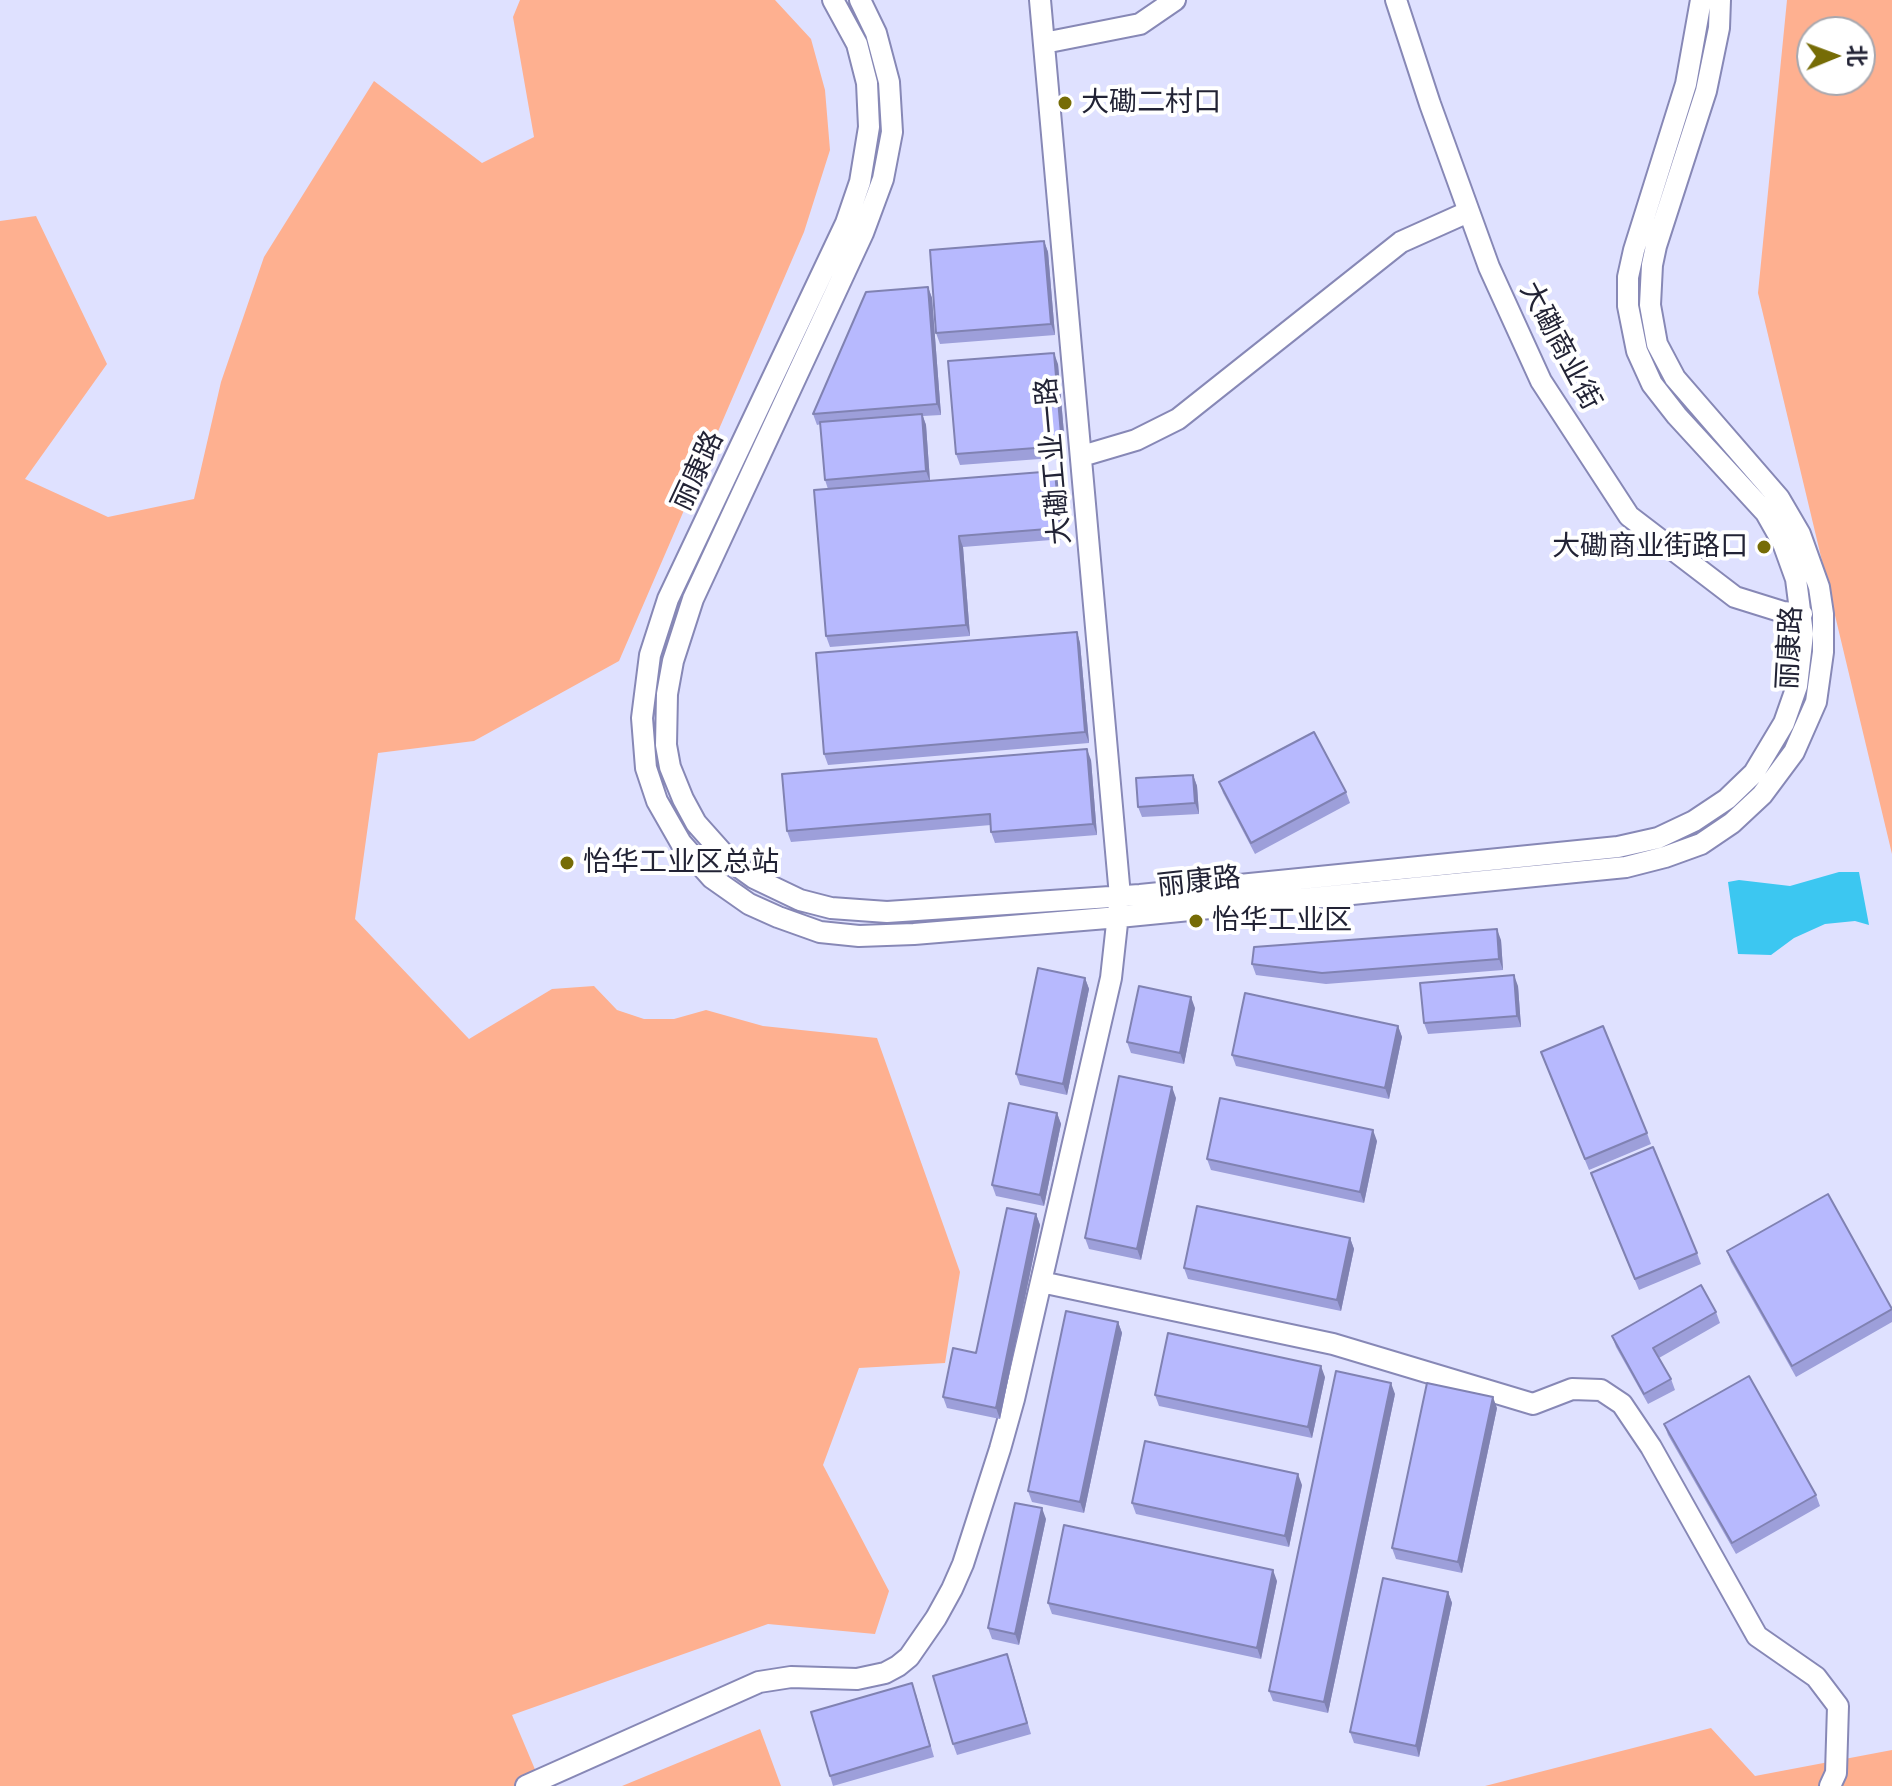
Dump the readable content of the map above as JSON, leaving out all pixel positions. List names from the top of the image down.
{
  "streets": {
    "street": ["大磡商业街", "大磡工业一路", "丽康路"]
  },
  "crossings": [
    ["大磡商业街", "丽康路"],
    ["大磡工业一路", "丽康路"]
  ],
  "places": [
    "大磡二村口",
    "大磡商业街路口",
    "怡华工业区总站",
    "怡华工业区"
  ],
  "north": "right"
}
